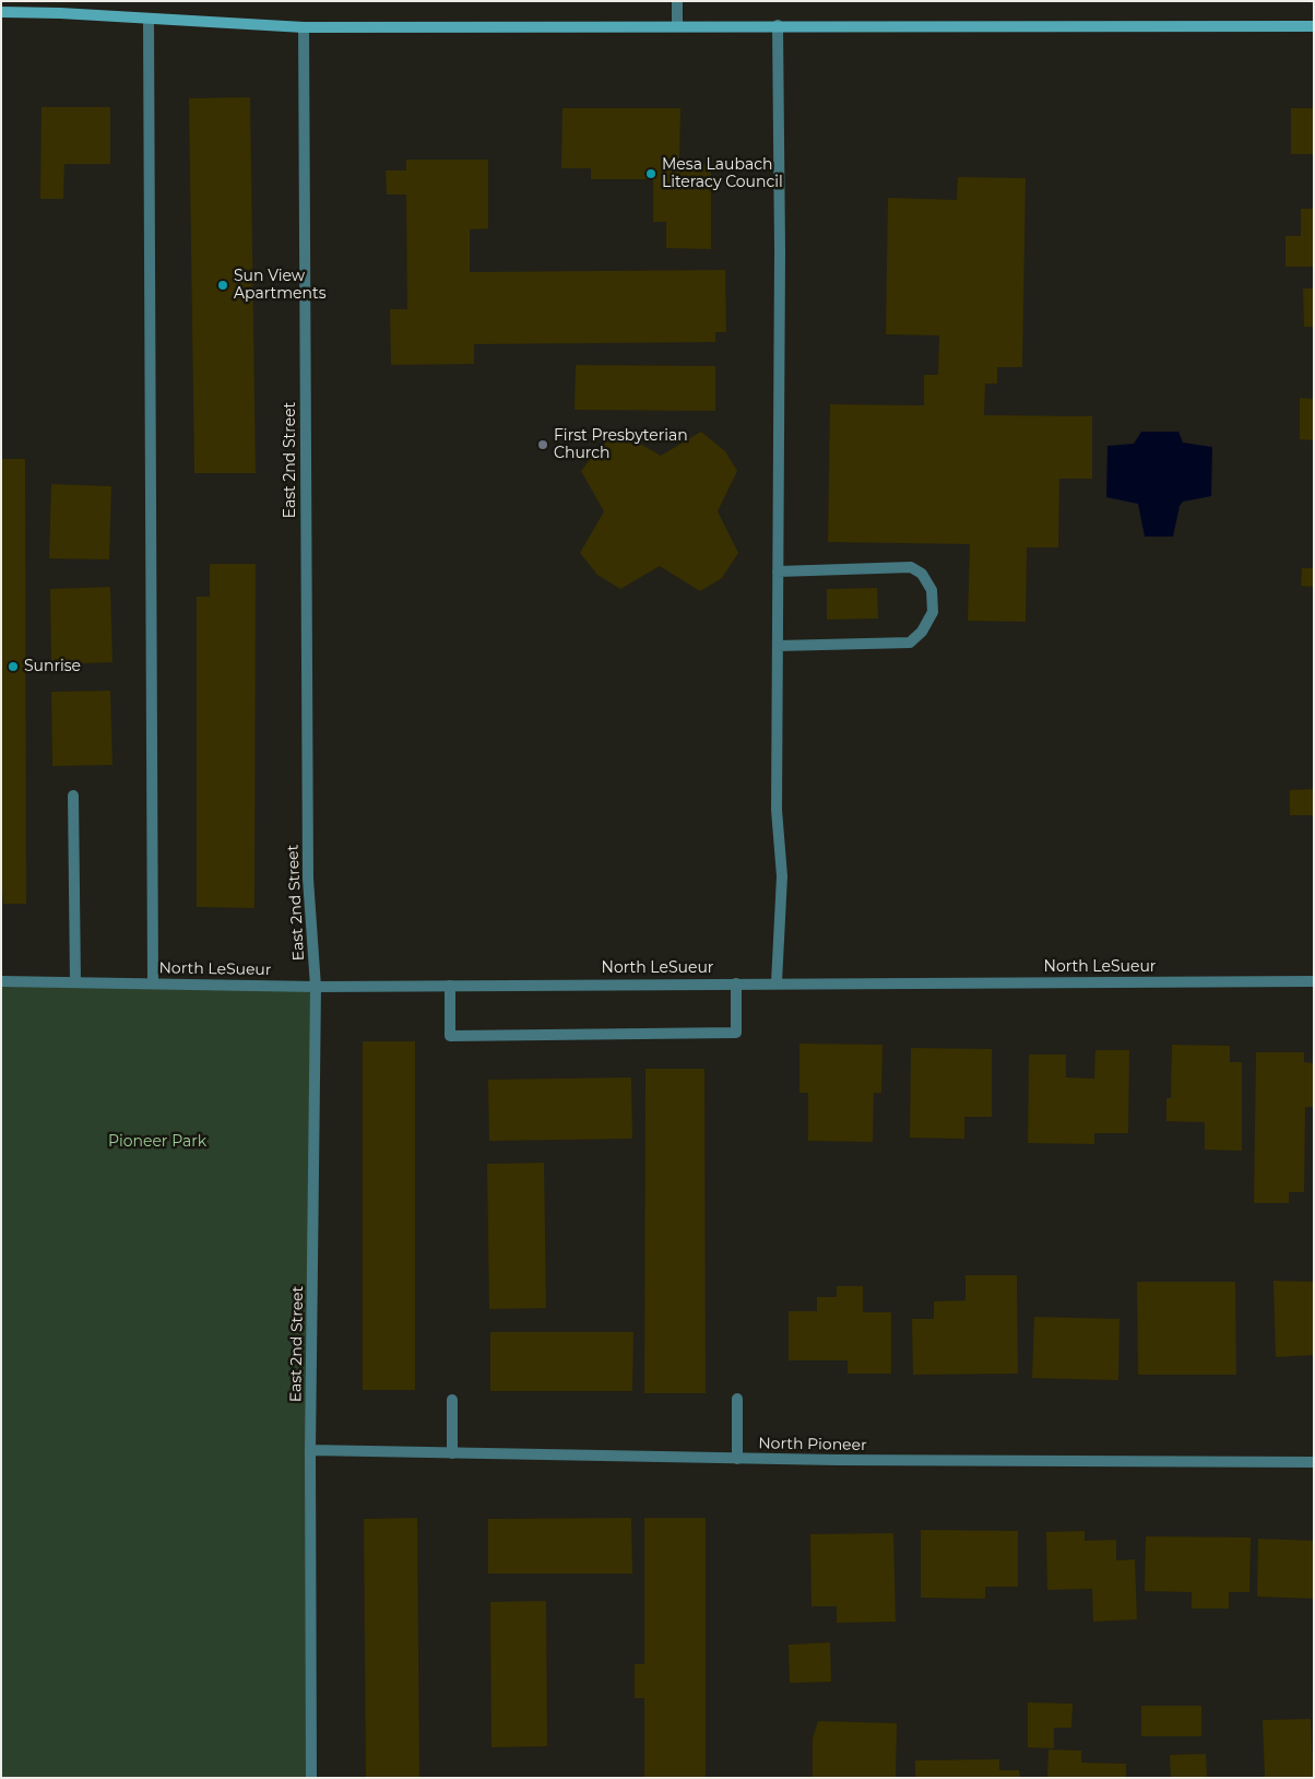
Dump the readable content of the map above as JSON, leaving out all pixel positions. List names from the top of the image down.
{
  "streets": {
    "street": ["East 2nd Street", "North LeSueur", "North Pioneer"]
  },
  "crossings": [
    ["East 2nd Street", "North LeSueur"],
    ["East 2nd Street", "North Pioneer"]
  ],
  "parks": ["Pioneer Park"],
  "places": [
    "Mesa Laubach Literacy Council",
    "Sun View Apartments",
    "First Presbyterian Church",
    "Sunrise"
  ]
}
